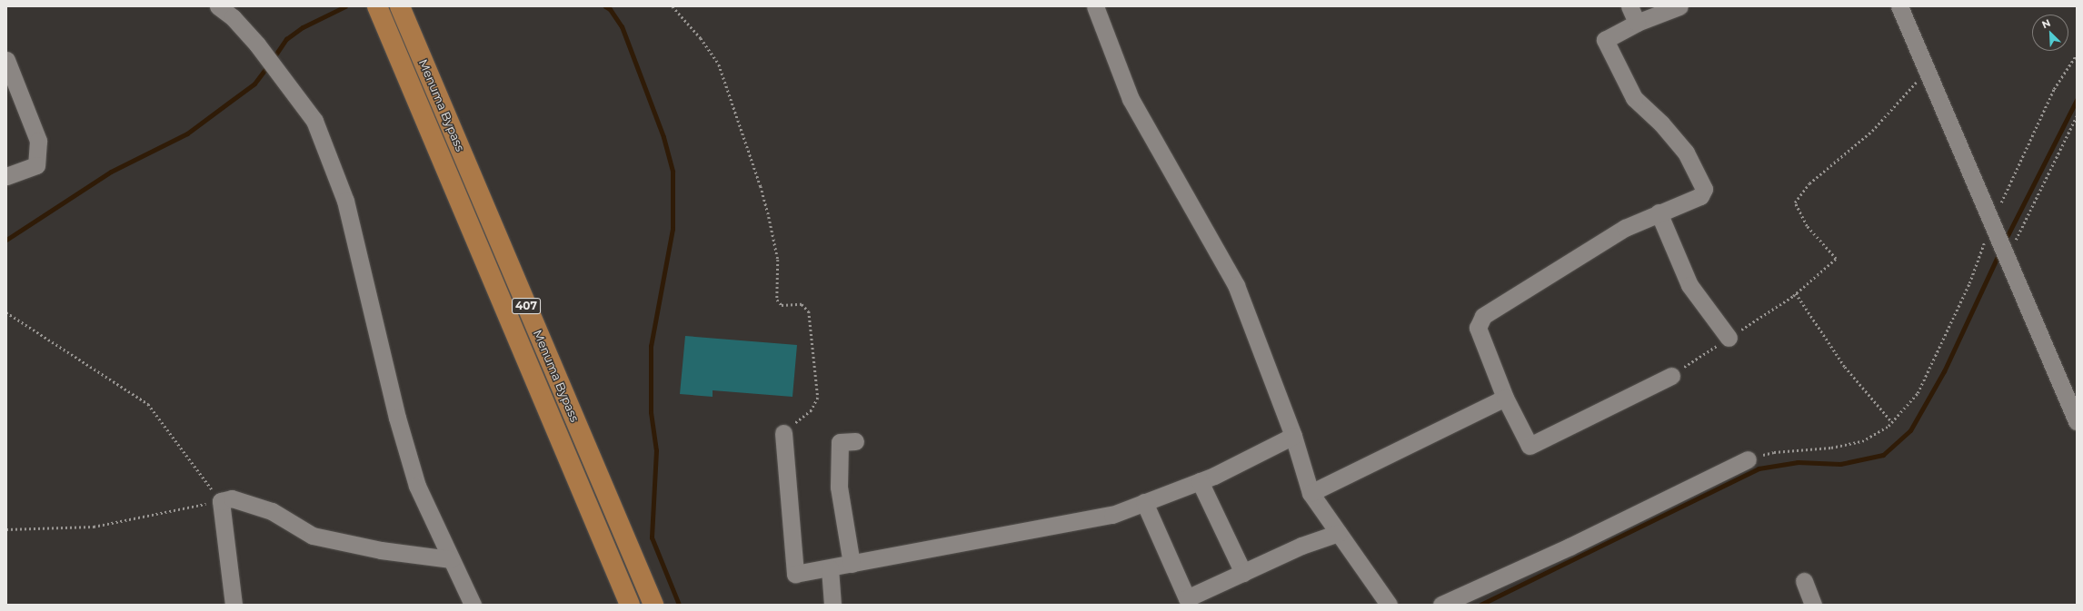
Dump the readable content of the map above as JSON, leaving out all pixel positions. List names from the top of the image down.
{
  "streets": {
    "highway": ["Menuma Bypass", "407"]
  },
  "north": "top left"
}
